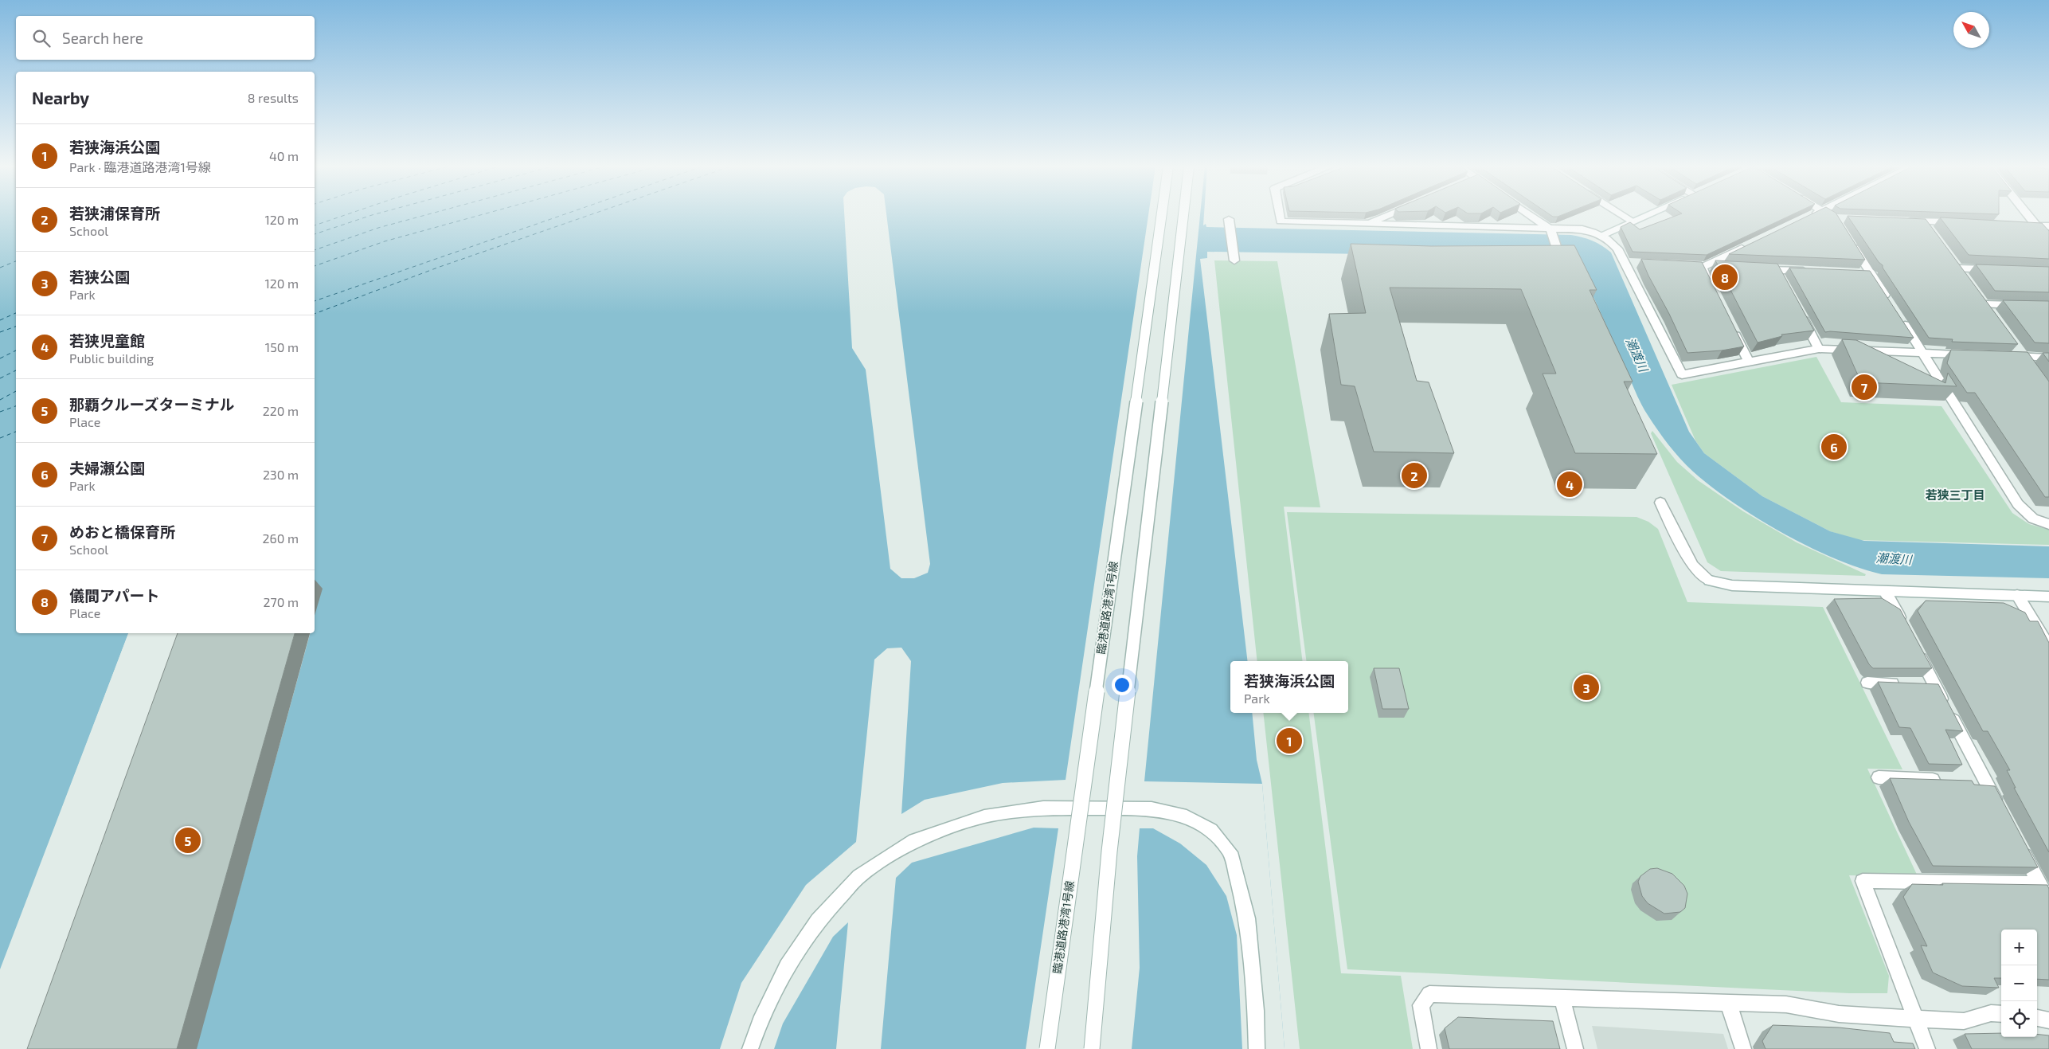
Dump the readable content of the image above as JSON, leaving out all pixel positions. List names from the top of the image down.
{
  "streets": {
    "street": ["臨港道路港湾1号線"]
  },
  "districts": ["若狭三丁目"],
  "water": ["潮渡川"],
  "north": "top left",
  "page": {
    "search": "Search here",
    "heading": ["Nearby", "8 results"],
    "list": [
      {
        "mark": "1",
        "name": "若狭海浜公園",
        "note": "Park · 臨港道路港湾1号線",
        "value": "40 m"
      },
      {
        "mark": "2",
        "name": "若狭浦保育所",
        "note": "School",
        "value": "120 m"
      },
      {
        "mark": "3",
        "name": "若狭公園",
        "note": "Park",
        "value": "120 m"
      },
      {
        "mark": "4",
        "name": "若狭児童館",
        "note": "Public building",
        "value": "150 m"
      },
      {
        "mark": "5",
        "name": "那覇クルーズターミナル",
        "note": "Place",
        "value": "220 m"
      },
      {
        "mark": "6",
        "name": "夫婦瀬公園",
        "note": "Park",
        "value": "230 m"
      },
      {
        "mark": "7",
        "name": "めおと橋保育所",
        "note": "School",
        "value": "260 m"
      },
      {
        "mark": "8",
        "name": "儀間アパート",
        "note": "Place",
        "value": "270 m"
      }
    ],
    "pins": [
      "8",
      "7",
      "6",
      "2",
      "4",
      "3",
      "1",
      "5"
    ],
    "popup": ["若狭海浜公園", "Park"],
    "map_buttons": ["+", "−"]
  }
}
